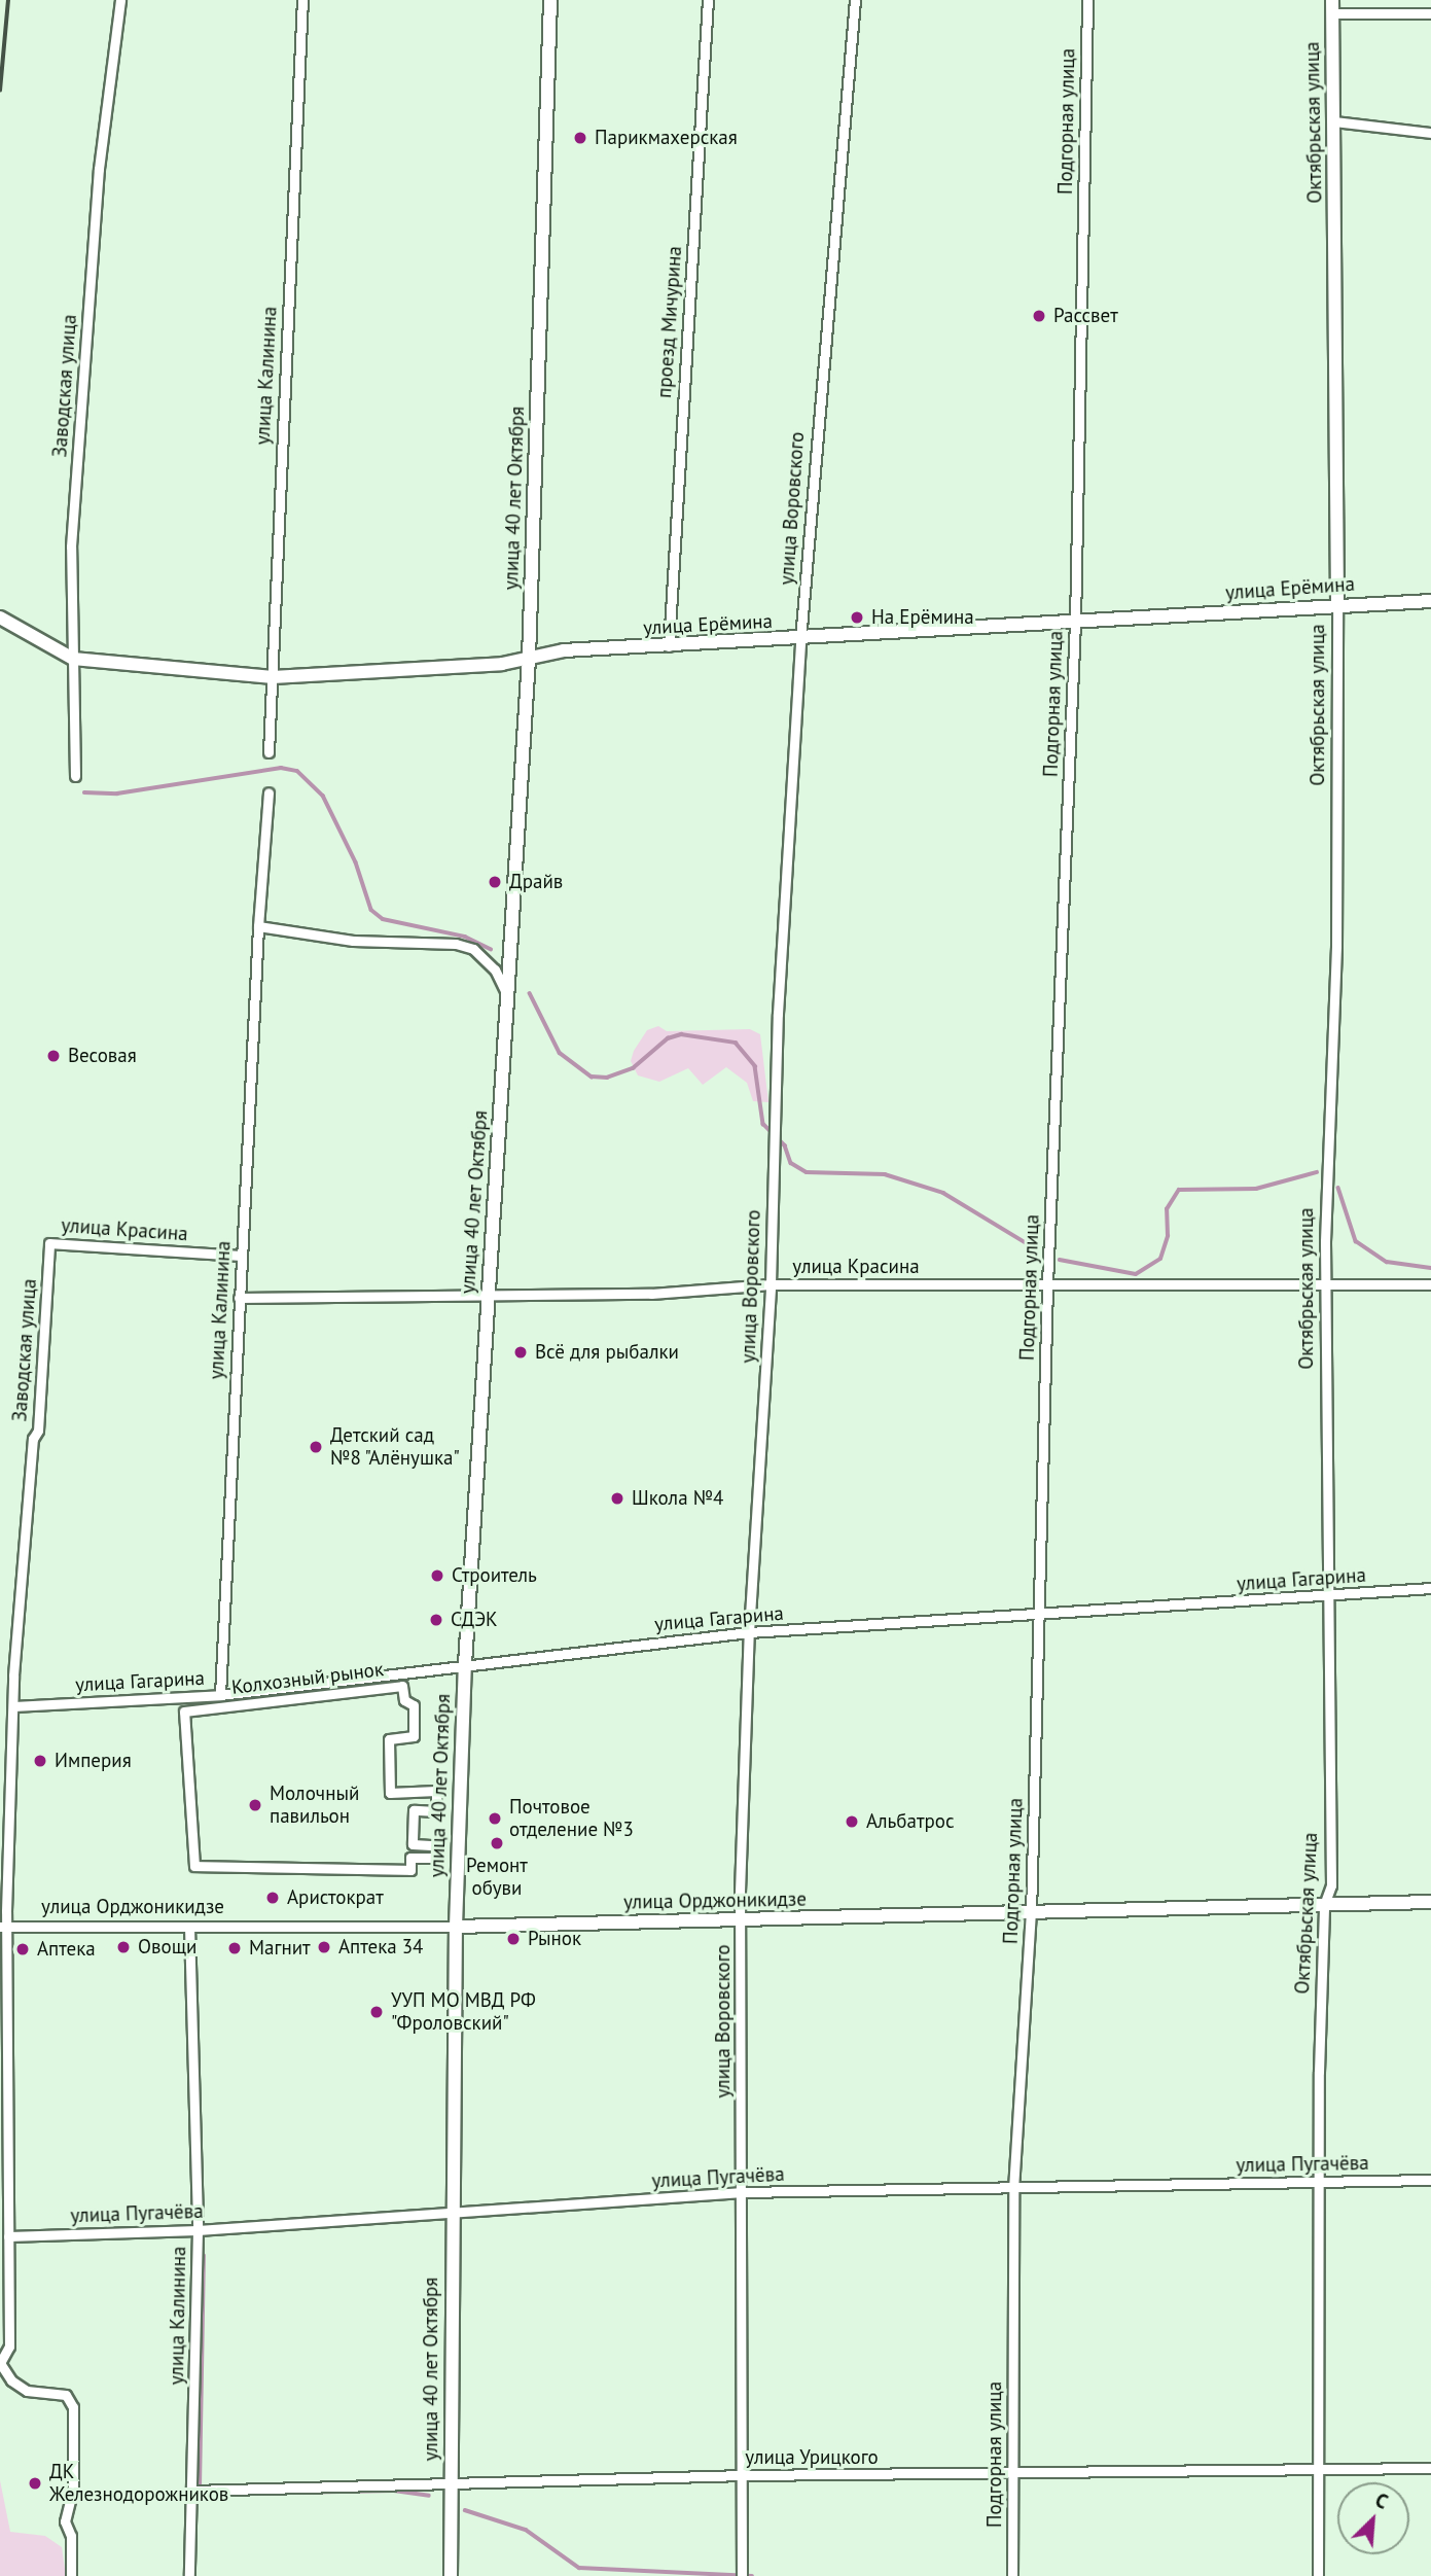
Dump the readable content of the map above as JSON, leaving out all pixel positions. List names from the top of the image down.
{
  "streets": {
    "street": [
      "Подгорная улица",
      "Октябрьская улица",
      "проезд Мичурина",
      "улица Калинина",
      "Заводская улица",
      "улица 40 лет Октября",
      "улица Воровского",
      "улица Ерёмина",
      "улица Красина",
      "улица Гагарина",
      "Колхозный рынок",
      "улица Орджоникидзе",
      "улица Пугачёва",
      "улица Урицкого"
    ]
  },
  "crossings": [
    ["Подгорная улица", "улица Ерёмина"],
    ["Подгорная улица", "улица Красина"],
    ["Подгорная улица", "улица Гагарина"],
    ["Подгорная улица", "улица Орджоникидзе"],
    ["Подгорная улица", "улица Пугачёва"],
    ["Подгорная улица", "улица Урицкого"],
    ["Октябрьская улица", "улица Ерёмина"],
    ["Октябрьская улица", "улица Красина"],
    ["Октябрьская улица", "улица Гагарина"],
    ["Октябрьская улица", "улица Орджоникидзе"],
    ["Октябрьская улица", "улица Пугачёва"],
    ["Октябрьская улица", "улица Урицкого"],
    ["проезд Мичурина", "улица Ерёмина"],
    ["улица Калинина", "улица Ерёмина"],
    ["улица Калинина", "улица Красина"],
    ["улица Калинина", "улица Гагарина"],
    ["улица Калинина", "улица Орджоникидзе"],
    ["улица Калинина", "улица Пугачёва"],
    ["улица Калинина", "улица Урицкого"],
    ["Заводская улица", "улица Ерёмина"],
    ["Заводская улица", "улица Красина"],
    ["Заводская улица", "улица Гагарина"],
    ["Заводская улица", "улица Орджоникидзе"],
    ["Заводская улица", "улица Пугачёва"],
    ["улица 40 лет Октября", "улица Ерёмина"],
    ["улица 40 лет Октября", "улица Красина"],
    ["улица 40 лет Октября", "улица Гагарина"],
    ["улица 40 лет Октября", "улица Орджоникидзе"],
    ["улица 40 лет Октября", "улица Пугачёва"],
    ["улица 40 лет Октября", "улица Урицкого"],
    ["улица Воровского", "улица Ерёмина"],
    ["улица Воровского", "улица Красина"],
    ["улица Воровского", "улица Гагарина"],
    ["улица Воровского", "улица Орджоникидзе"],
    ["улица Воровского", "улица Пугачёва"],
    ["улица Воровского", "улица Урицкого"]
  ],
  "places": [
    "Парикмахерская",
    "Рассвет",
    "На Ерёмина",
    "Драйв",
    "Весовая",
    "Всё для рыбалки",
    "Детский сад №8 \"Алёнушка\"",
    "Школа №4",
    "Строитель",
    "СДЭК",
    "Империя",
    "Молочный павильон",
    "Почтовое отделение №3",
    "Альбатрос",
    "Ремонт обуви",
    "Аристократ",
    "Рынок",
    "Овощи",
    "Аптека 34",
    "Магнит",
    "Аптека",
    "УУП МО МВД РФ \"Фроловский\"",
    "ДК Железнодорожников"
  ],
  "north": "top right"
}
